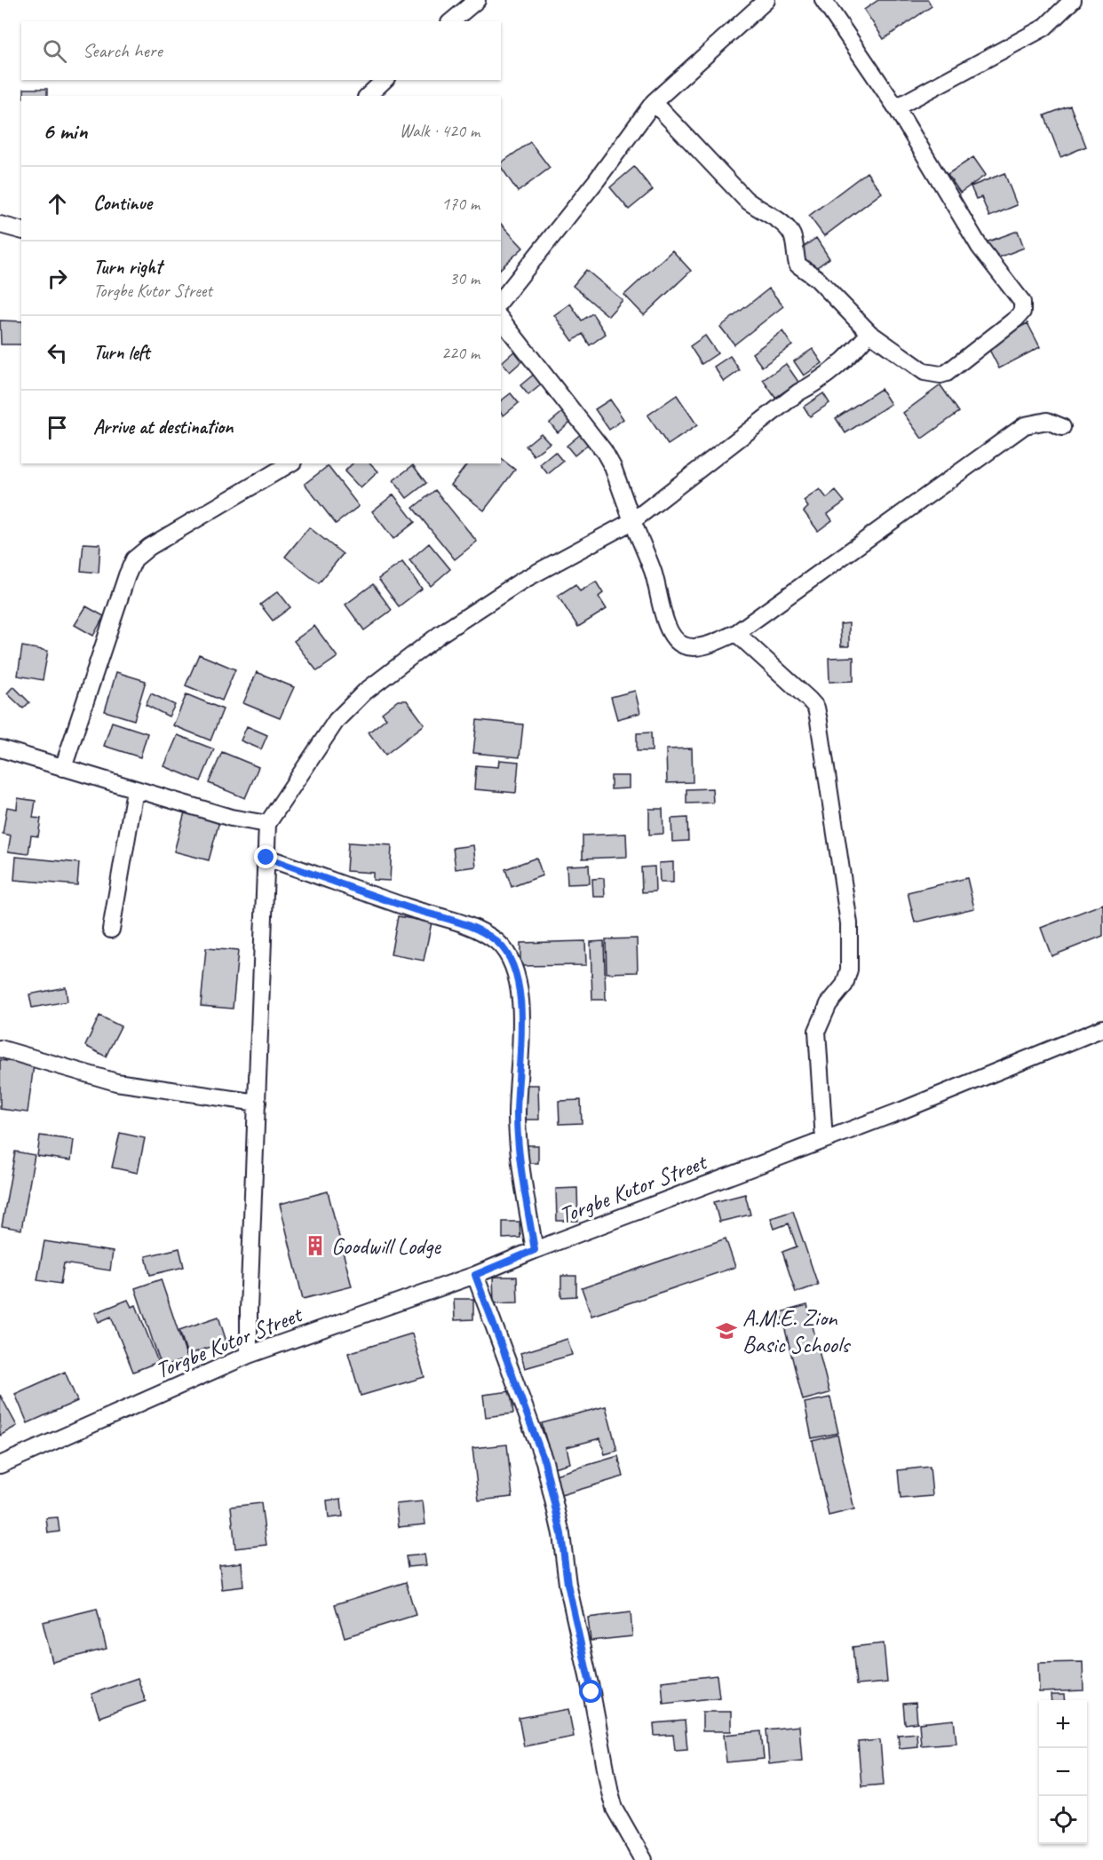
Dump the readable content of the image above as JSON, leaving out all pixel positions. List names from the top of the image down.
{
  "streets": {
    "street": ["Torgbe Kutor Street"]
  },
  "places": {
    "building": ["Goodwill Lodge"],
    "school or university": ["A.M.E. Zion Basic Schools"]
  },
  "page": {
    "search": "Search here",
    "heading": ["6 min", "Walk · 420 m"],
    "list": [
      ["Continue", "170 m"],
      ["Turn right", "Torgbe Kutor Street", "30 m"],
      ["Turn left", "220 m"],
      "Arrive at destination"
    ],
    "map_buttons": ["+", "−"]
  }
}
